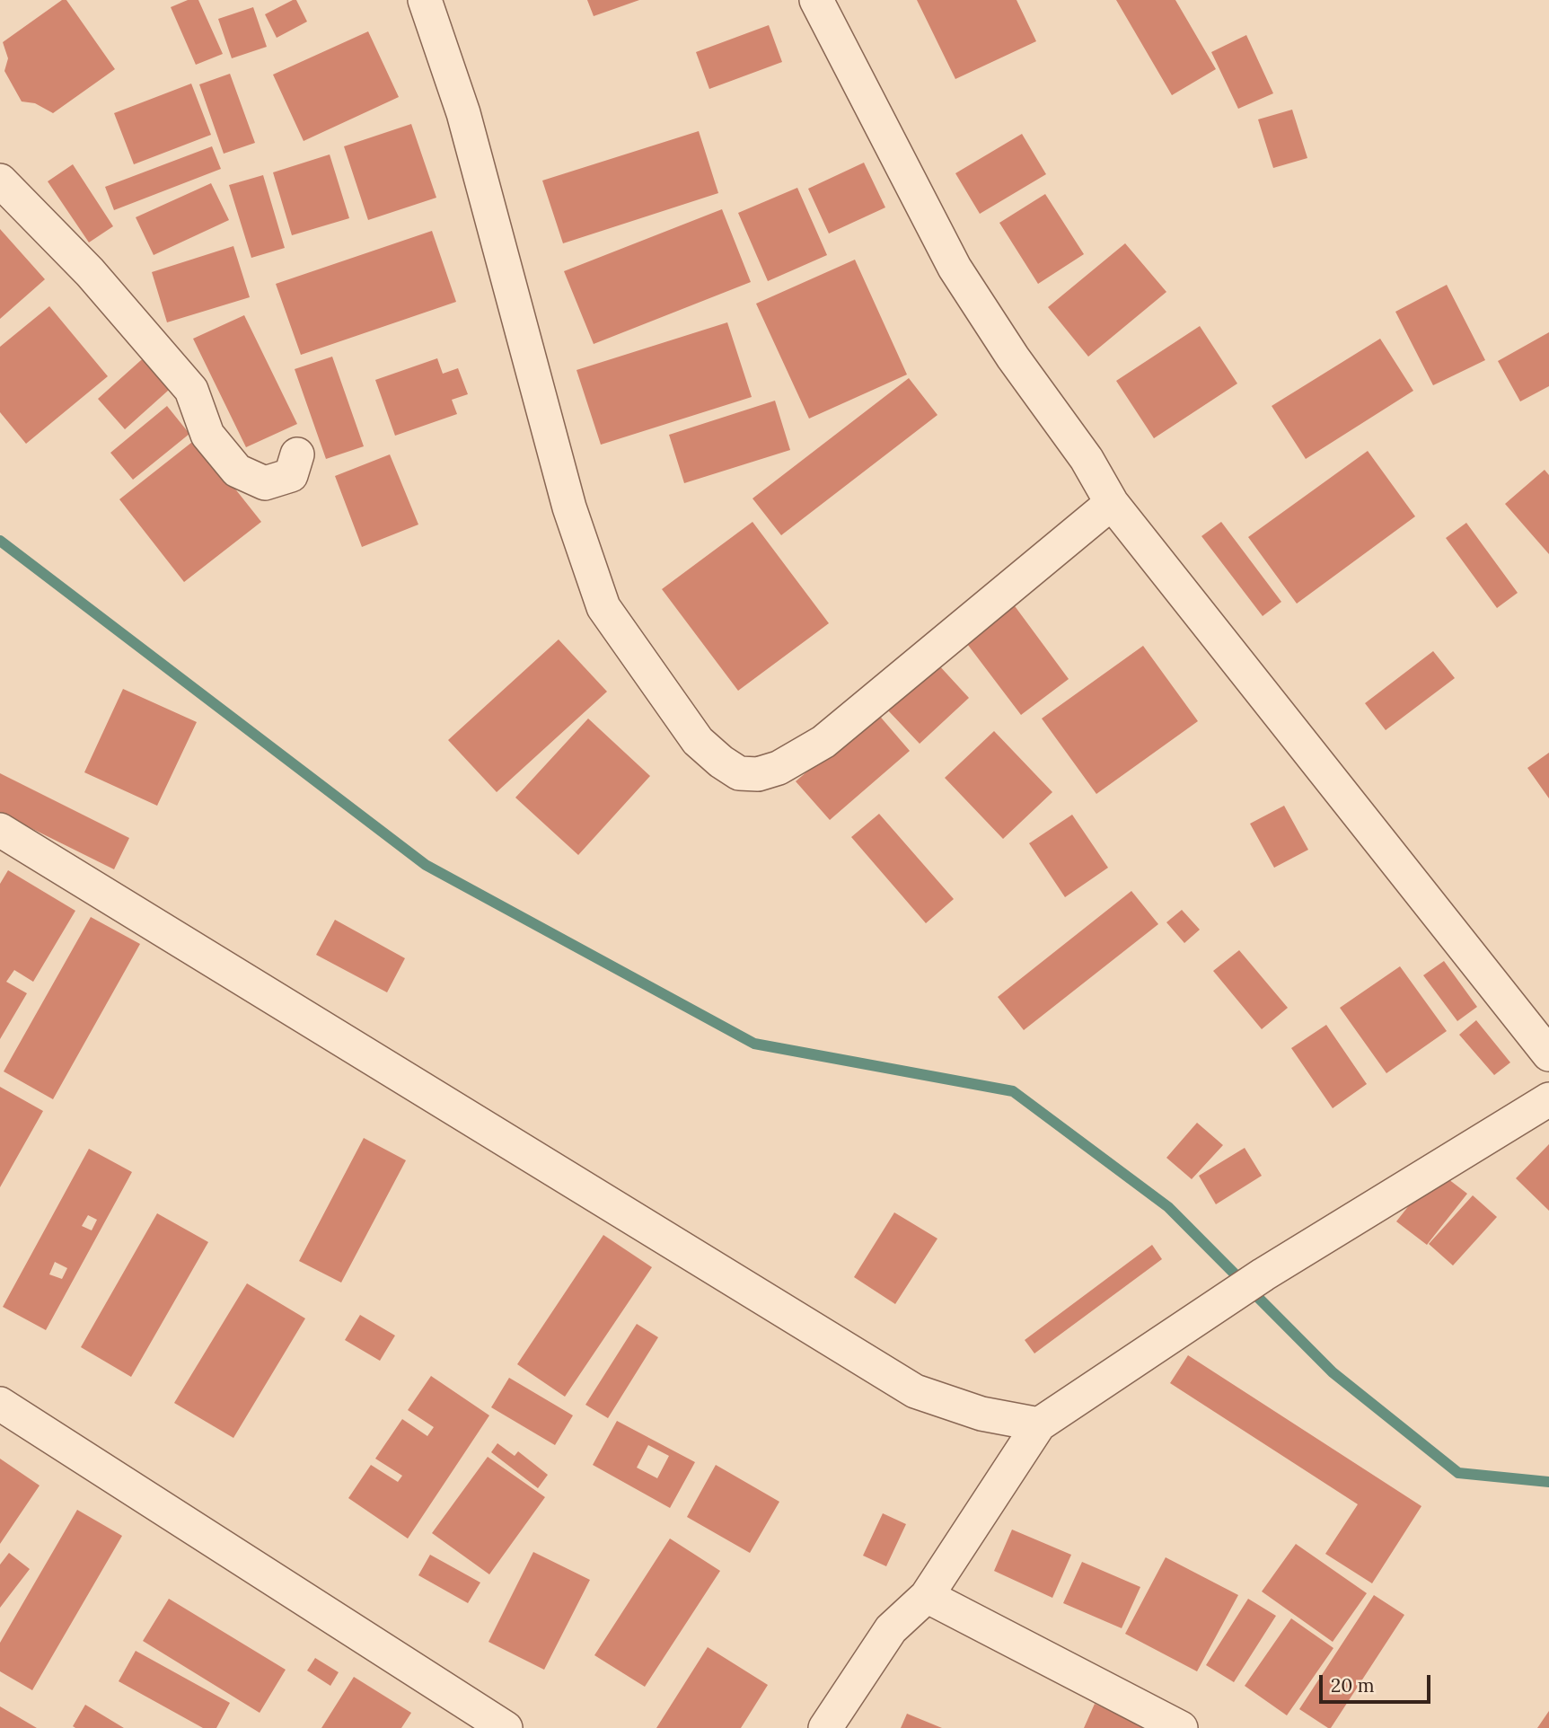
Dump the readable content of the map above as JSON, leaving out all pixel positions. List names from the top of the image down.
{
  "scale_bar": "20 m"
}
